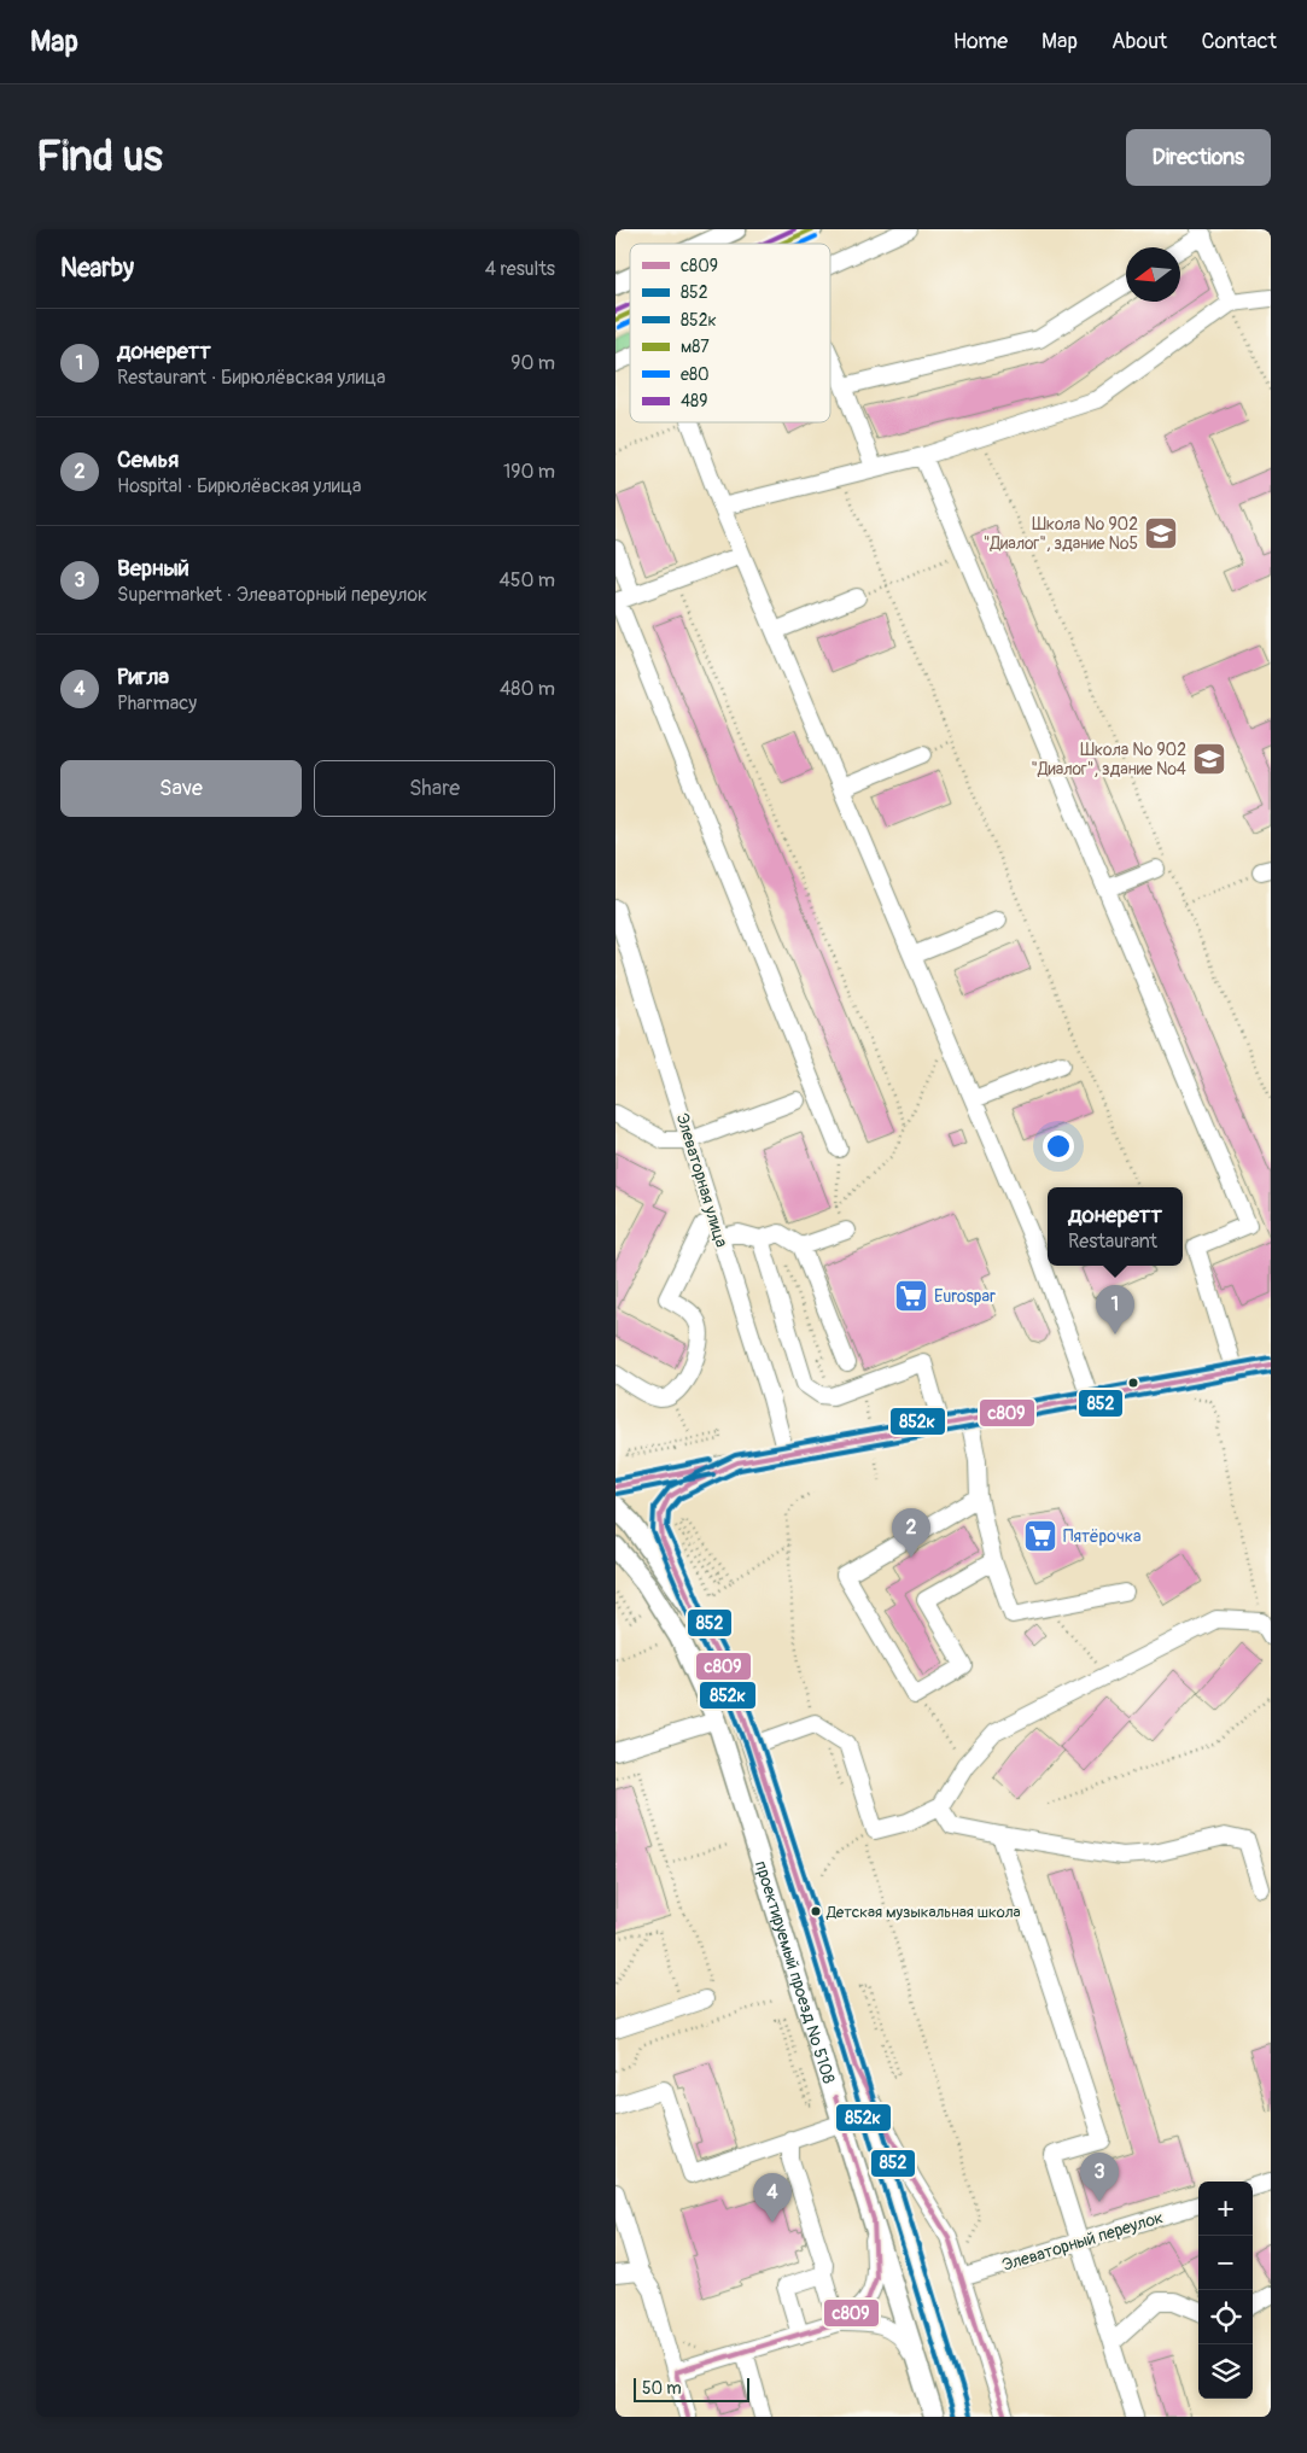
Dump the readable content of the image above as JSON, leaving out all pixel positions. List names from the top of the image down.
{
  "streets": {
    "main road": ["проектируемый проезд № 5108"],
    "street": ["Элеваторная улица", "Элеваторный переулок"]
  },
  "places": {
    "school or university": ["Школа № 902 \"Диалог\", здание №5", "Школа № 902 \"Диалог\", здание №4"],
    "supermarket": ["Eurospar", "Пятёрочка"],
    "other": ["Детская музыкальная школа"]
  },
  "lines": [
    "transit line м87",
    "transit line 489",
    "transit line е80",
    "transit line 852к",
    "transit line с809",
    "transit line 852"
  ],
  "legend": [
    "с809",
    "852",
    "852к",
    "м87",
    "е80",
    "489"
  ],
  "scale_bar": "50 m",
  "north": "left",
  "page": {
    "header": "Map",
    "nav": [
      "Home",
      "Map",
      "About",
      "Contact"
    ],
    "buttons": [
      "Directions",
      ["Save", "Share"]
    ],
    "title": "Find us",
    "heading": ["Nearby", "4 results"],
    "list": [
      {
        "mark": "1",
        "name": "донеретт",
        "note": "Restaurant · Бирюлёвская улица",
        "value": "90 m"
      },
      {
        "mark": "2",
        "name": "Семья",
        "note": "Hospital · Бирюлёвская улица",
        "value": "190 m"
      },
      {
        "mark": "3",
        "name": "Верный",
        "note": "Supermarket · Элеваторный переулок",
        "value": "450 m"
      },
      {
        "mark": "4",
        "name": "Ригла",
        "note": "Pharmacy",
        "value": "480 m"
      }
    ],
    "popup": ["донеретт", "Restaurant"],
    "pins": [
      "1",
      "2",
      "3",
      "4"
    ],
    "map_buttons": ["+", "−"],
    "scale": "50 m"
  }
}
